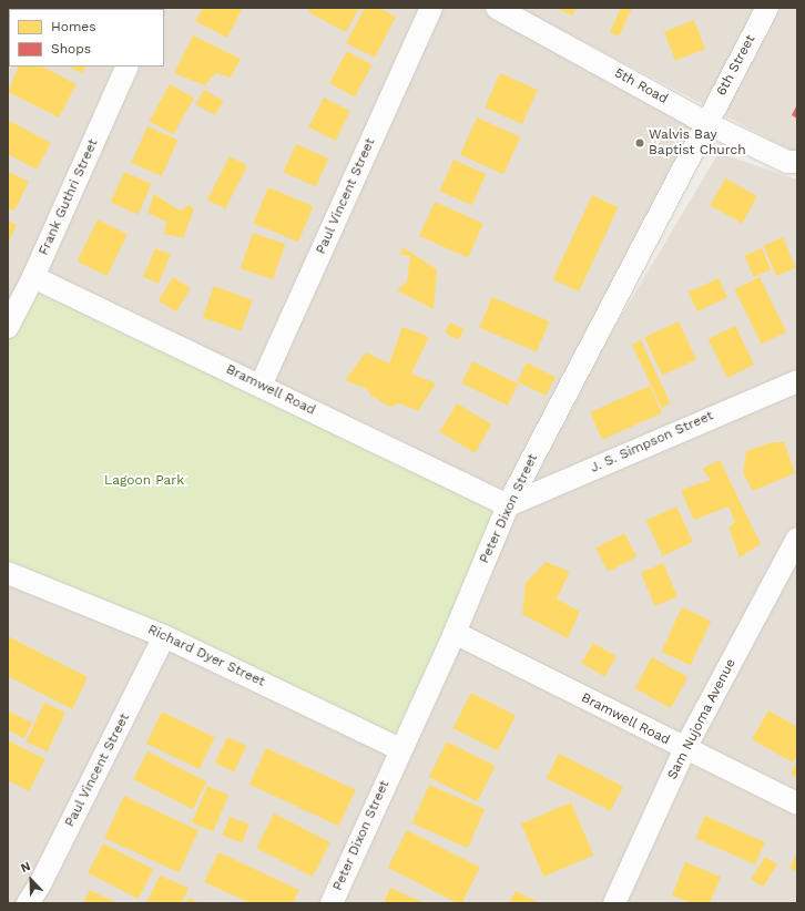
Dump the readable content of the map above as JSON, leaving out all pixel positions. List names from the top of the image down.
{
  "streets": {
    "street": [
      "6th Street",
      "5th Road",
      "Paul Vincent Street",
      "Frank Guthri Street",
      "Bramwell Road",
      "J. S. Simpson Street",
      "Peter Dixon Street",
      "Richard Dyer Street",
      "Sam Nujoma Avenue"
    ]
  },
  "crossings": [
    ["6th Street", "5th Road"],
    ["6th Street", "Peter Dixon Street"],
    ["5th Road", "Peter Dixon Street"],
    ["Paul Vincent Street", "Bramwell Road"],
    ["Paul Vincent Street", "Richard Dyer Street"],
    ["Frank Guthri Street", "Bramwell Road"],
    ["Bramwell Road", "J. S. Simpson Street"],
    ["Bramwell Road", "Peter Dixon Street"],
    ["Bramwell Road", "Sam Nujoma Avenue"],
    ["J. S. Simpson Street", "Peter Dixon Street"],
    ["Peter Dixon Street", "Richard Dyer Street"]
  ],
  "parks": ["Lagoon Park"],
  "places": ["Walvis Bay Baptist Church"],
  "legend": ["Homes", "Shops"],
  "north": "top left"
}
